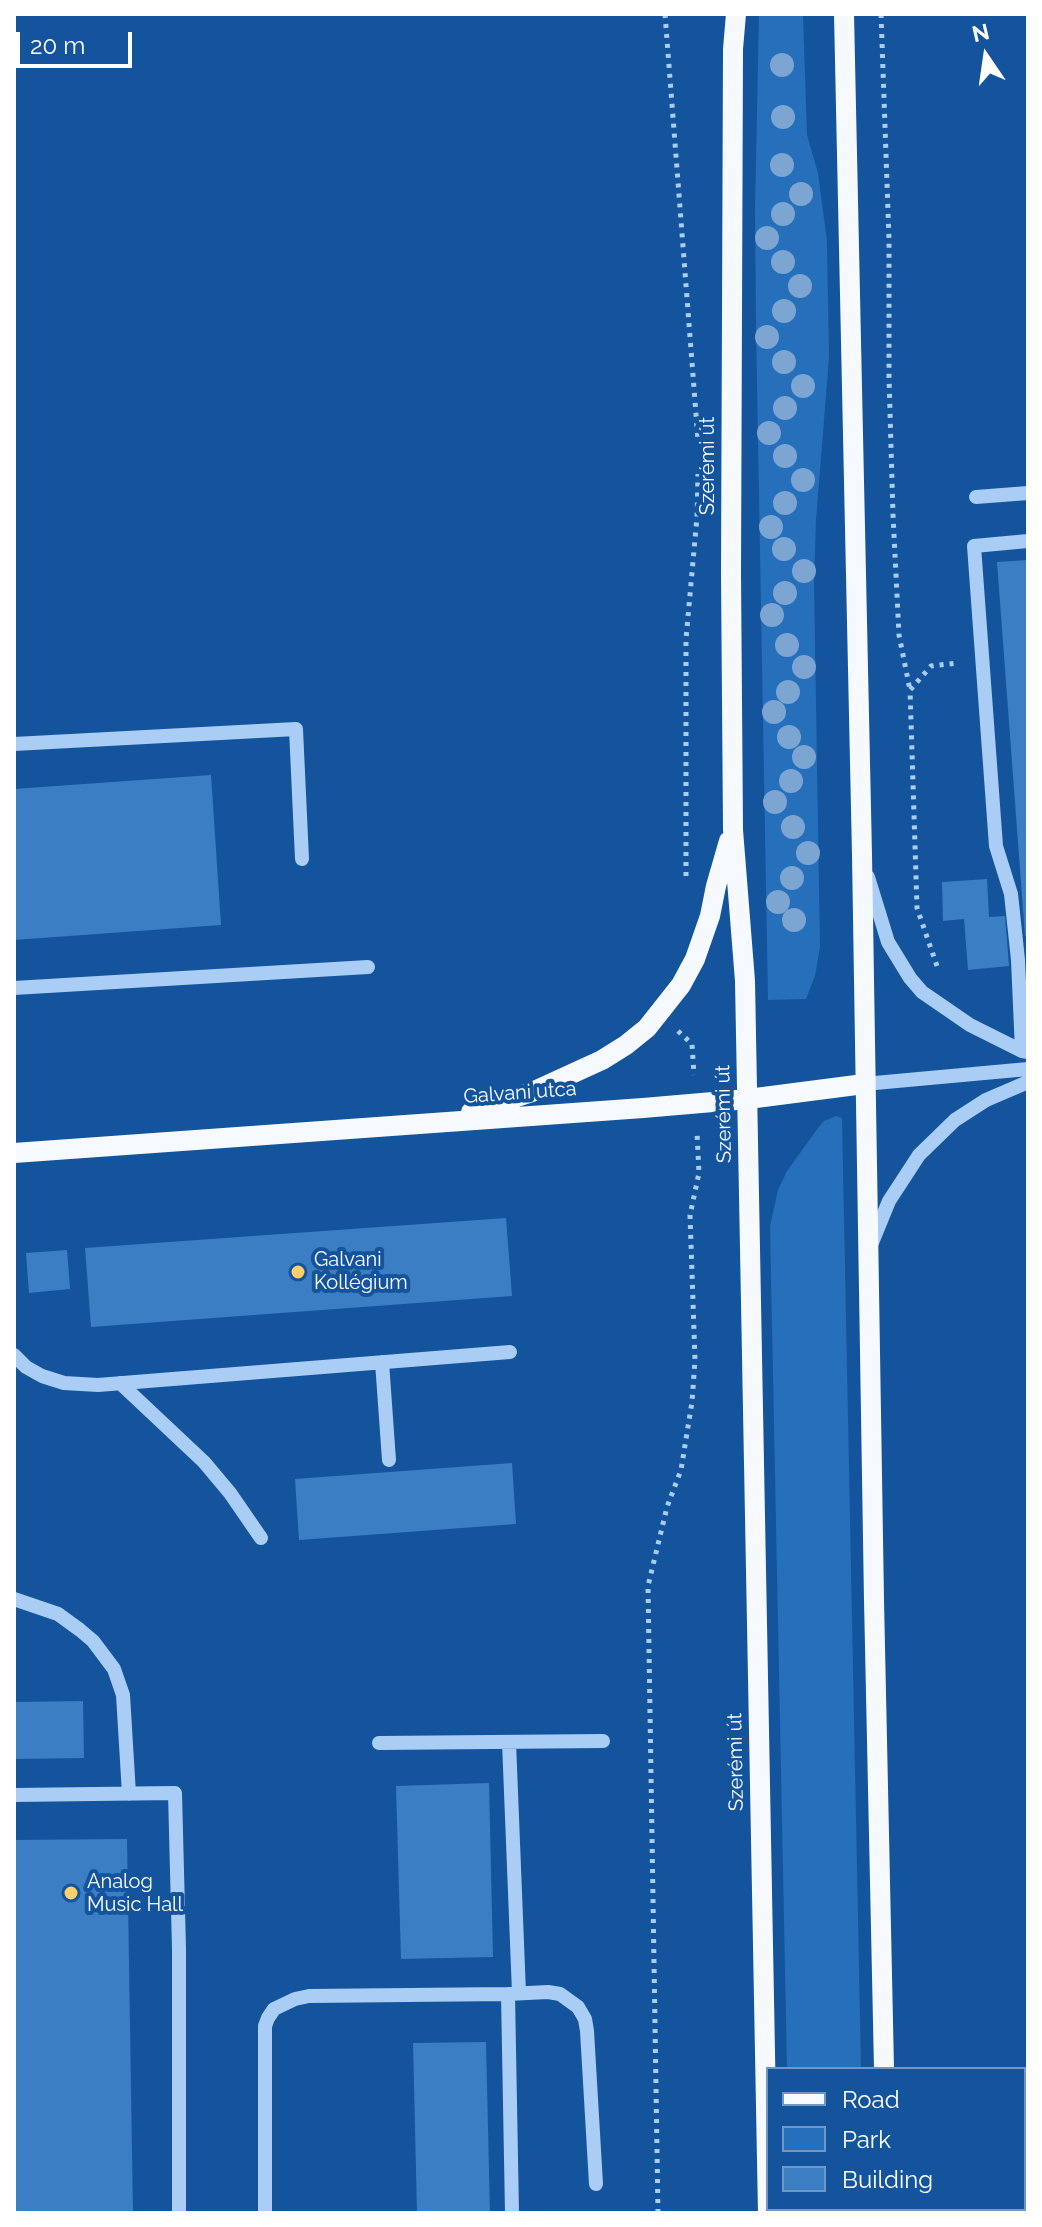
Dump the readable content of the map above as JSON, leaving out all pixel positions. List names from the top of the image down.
{
  "streets": {
    "main road": ["Szerémi út", "Galvani utca"]
  },
  "crossings": [
    ["Szerémi út", "Galvani utca"]
  ],
  "places": ["Galvani Kollégium", "Analog Music Hall"],
  "legend": ["Road", "Park", "Building"],
  "scale_bar": "20 m",
  "north": "top"
}
